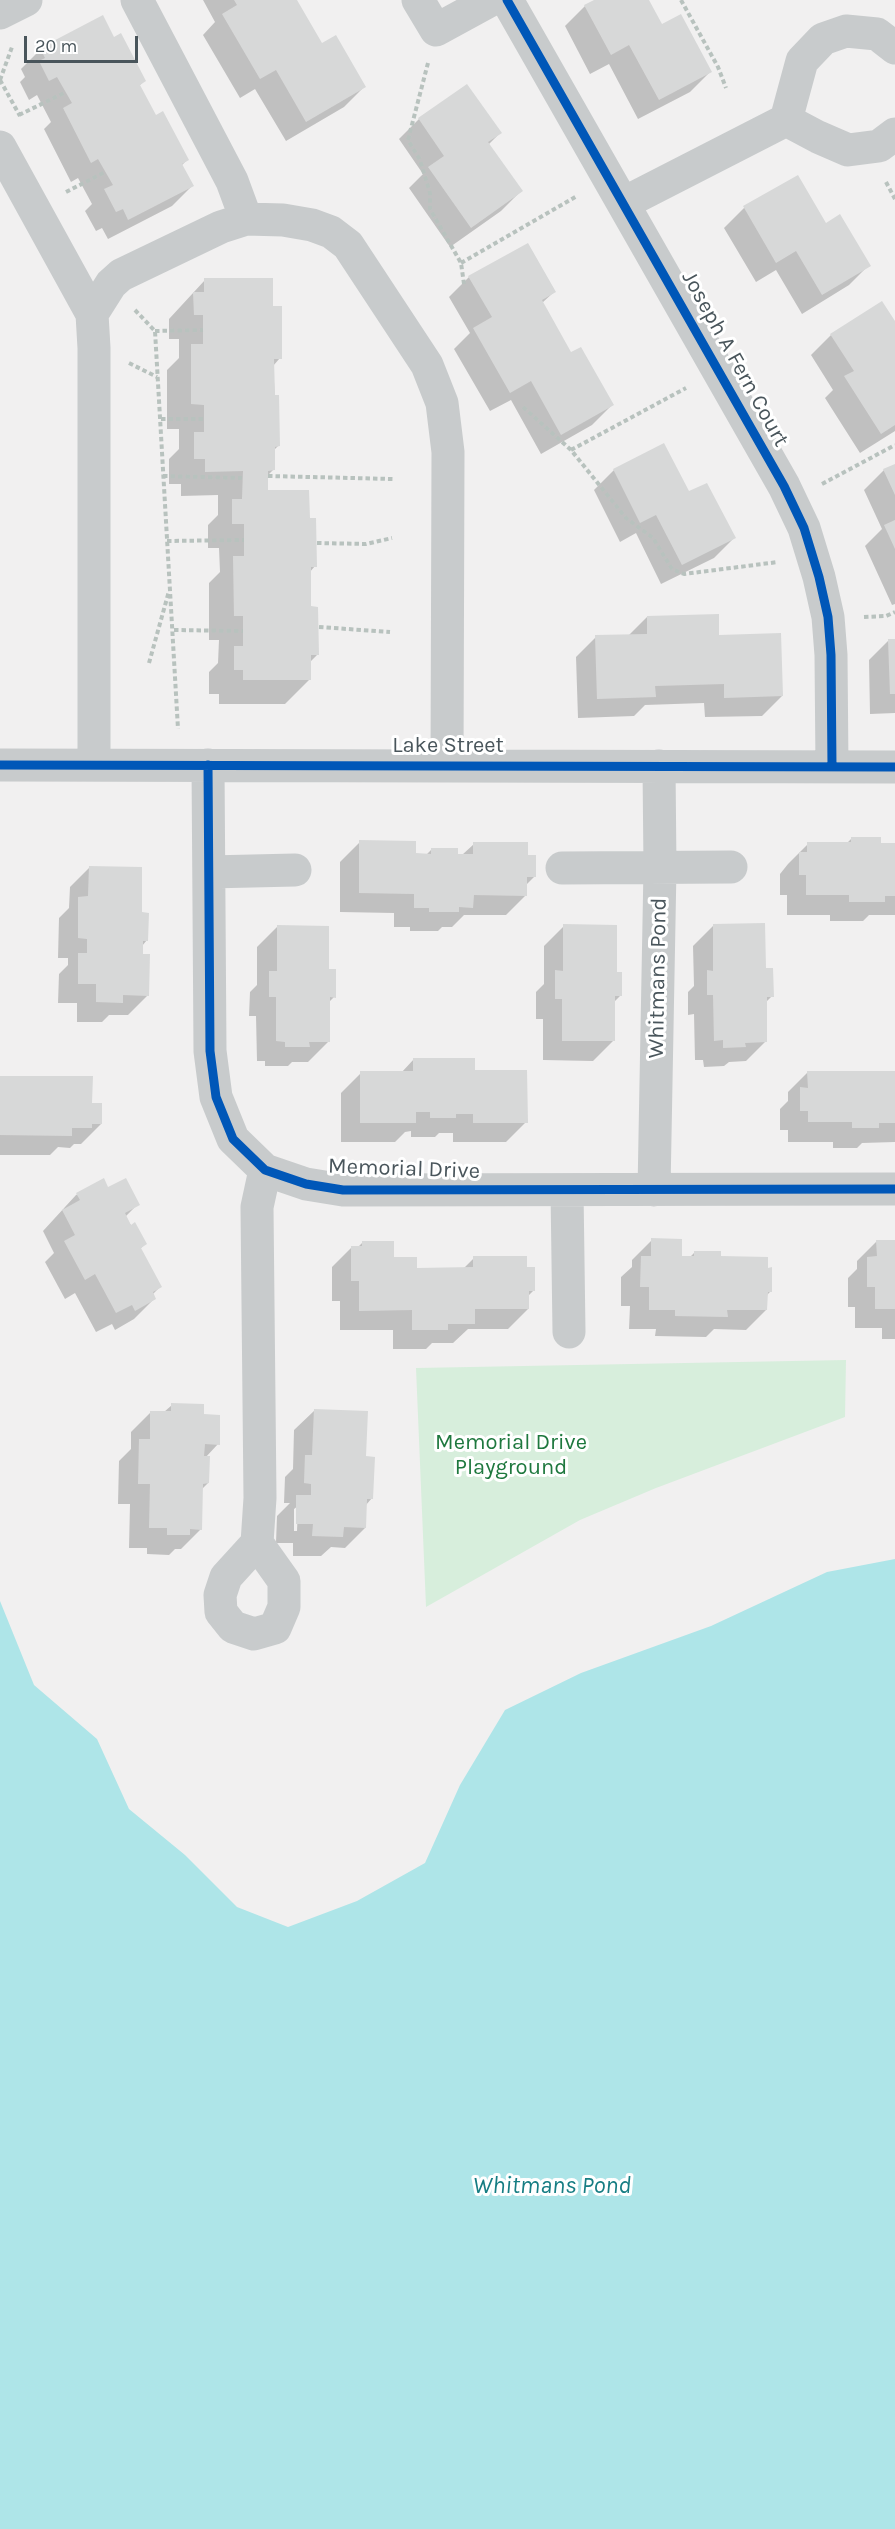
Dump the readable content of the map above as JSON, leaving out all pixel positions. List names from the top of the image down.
{
  "streets": {
    "street": [
      "Joseph A Fern Court",
      "Lake Street",
      "Whitmans Pond",
      "Memorial Drive"
    ]
  },
  "crossings": [
    ["Joseph A Fern Court", "Lake Street"],
    ["Lake Street", "Whitmans Pond"],
    ["Lake Street", "Memorial Drive"],
    ["Whitmans Pond", "Memorial Drive"]
  ],
  "water": ["Whitmans Pond"],
  "parks": ["Memorial Drive Playground"],
  "scale_bar": "20 m"
}
